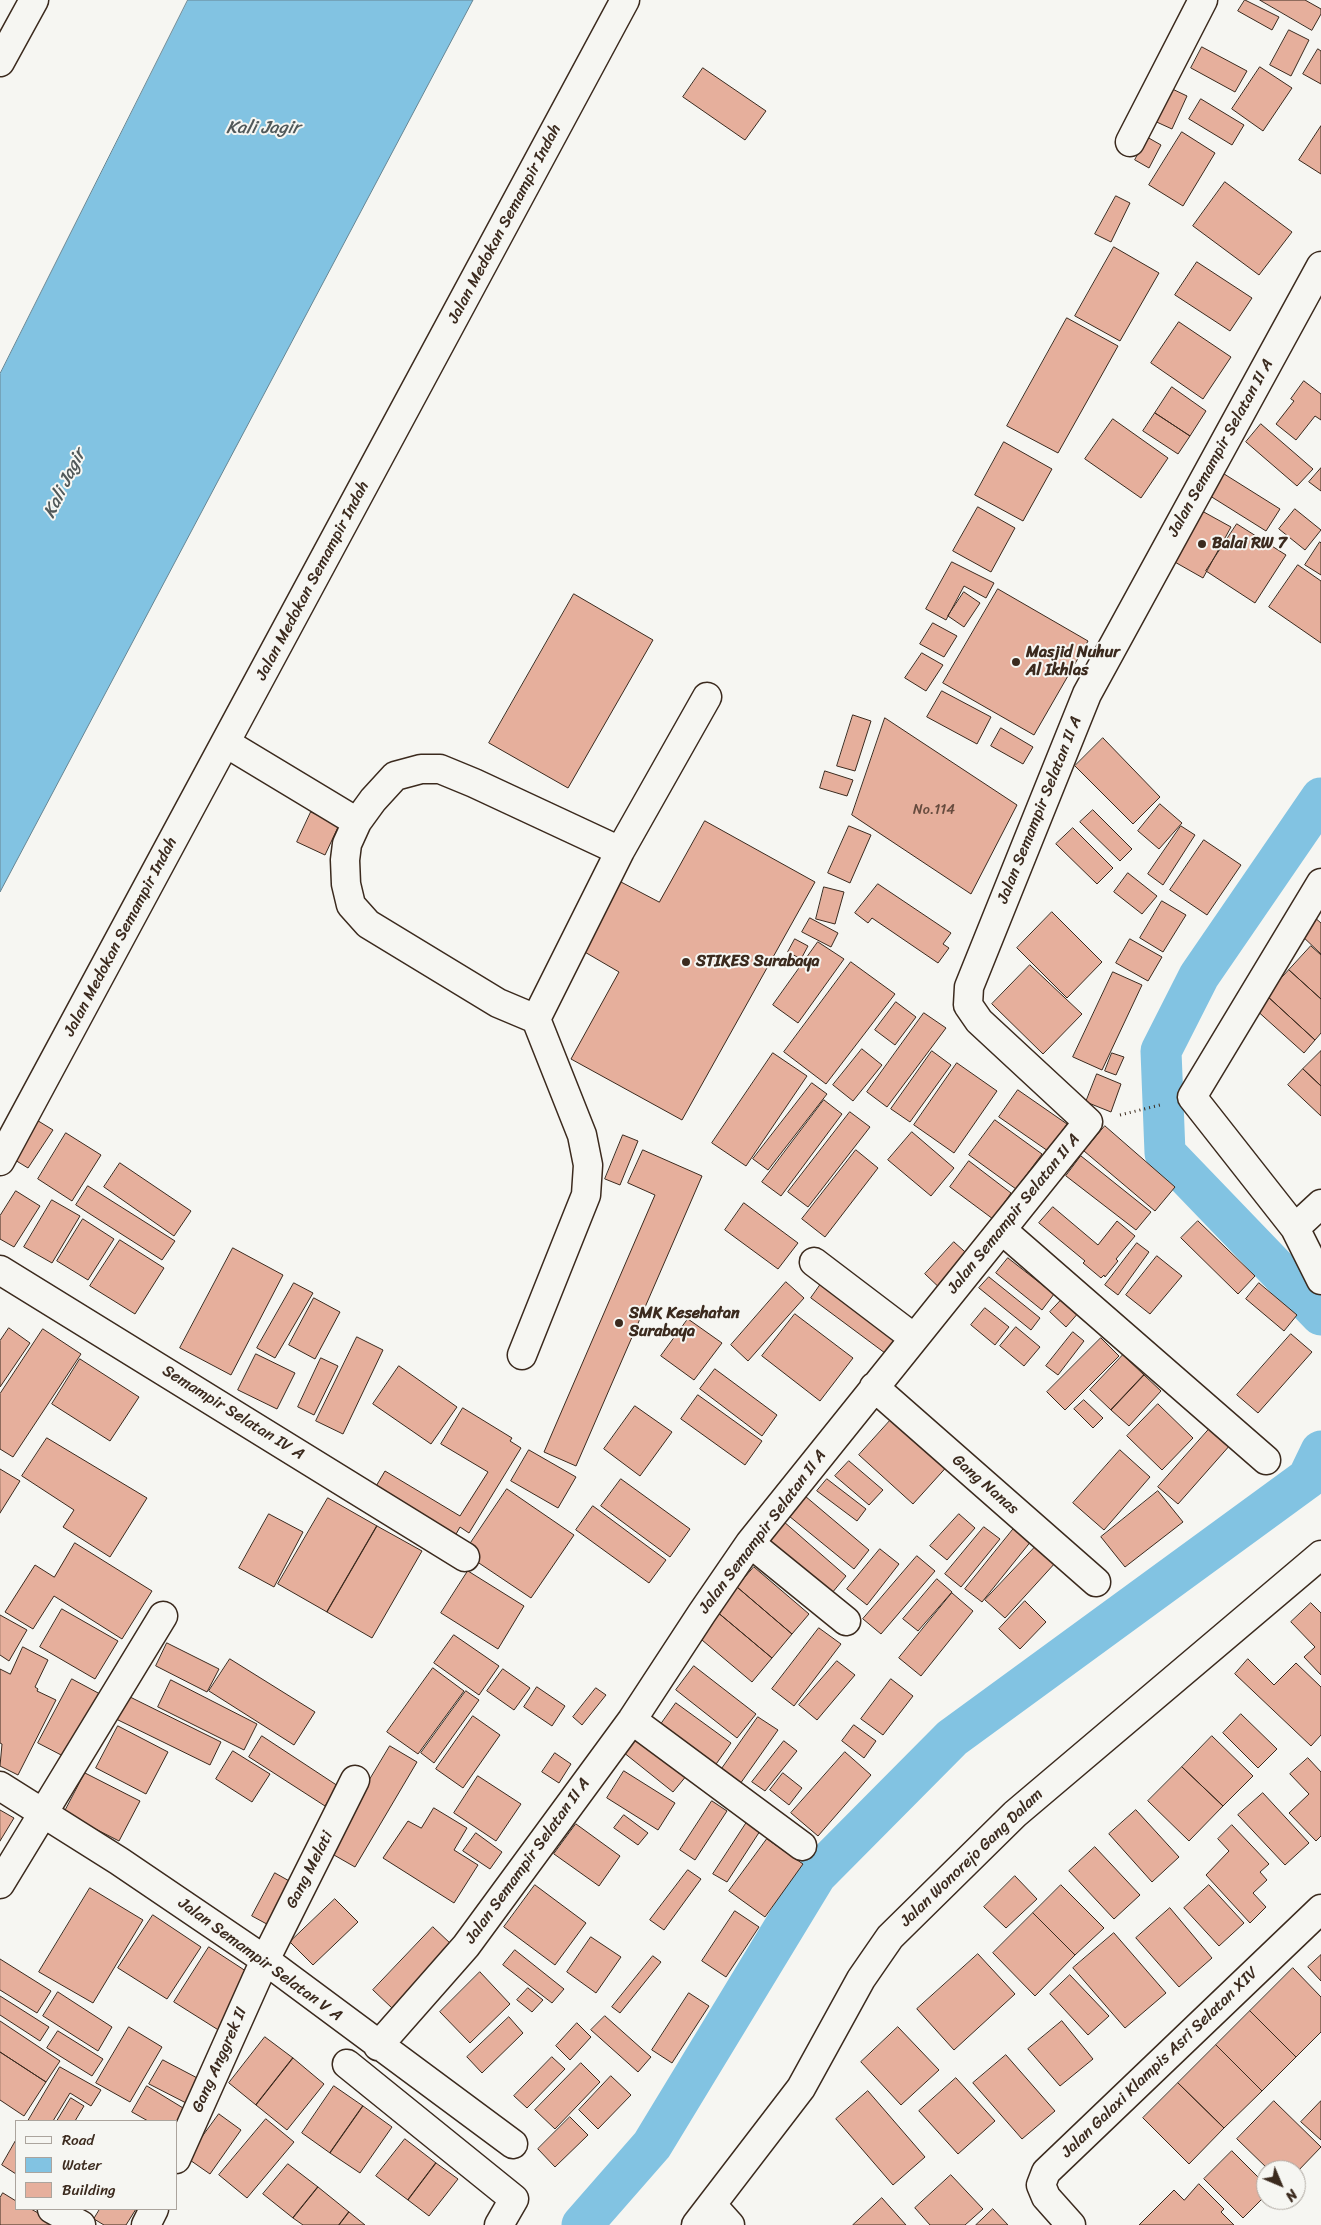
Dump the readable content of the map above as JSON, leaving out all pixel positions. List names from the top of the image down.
{
  "streets": {
    "street": [
      "Jalan Medokan Semampir Indah",
      "Jalan Semampir Selatan II A",
      "Semampir Selatan IV A",
      "Gang Nanas",
      "Jalan Wonorejo Gang Dalam",
      "Gang Melati",
      "Jalan Semampir Selatan V A",
      "Gang Anggrek II",
      "Jalan Galaxi Klampis Asri Selatan XIV"
    ]
  },
  "crossings": [
    ["Jalan Semampir Selatan II A", "Gang Nanas"],
    ["Jalan Semampir Selatan II A", "Jalan Semampir Selatan V A"],
    ["Gang Melati", "Jalan Semampir Selatan V A"],
    ["Gang Melati", "Gang Anggrek II"],
    ["Jalan Semampir Selatan V A", "Gang Anggrek II"]
  ],
  "water": ["Kali Jagir"],
  "places": [
    "Balai RW 7",
    "Masjid Nuhur Al Ikhlas",
    "STIKES Surabaya",
    "SMK Kesehatan Surabaya"
  ],
  "house_numbers": ["No.114"],
  "legend": ["Road", "Water", "Building"],
  "north": "bottom right"
}
